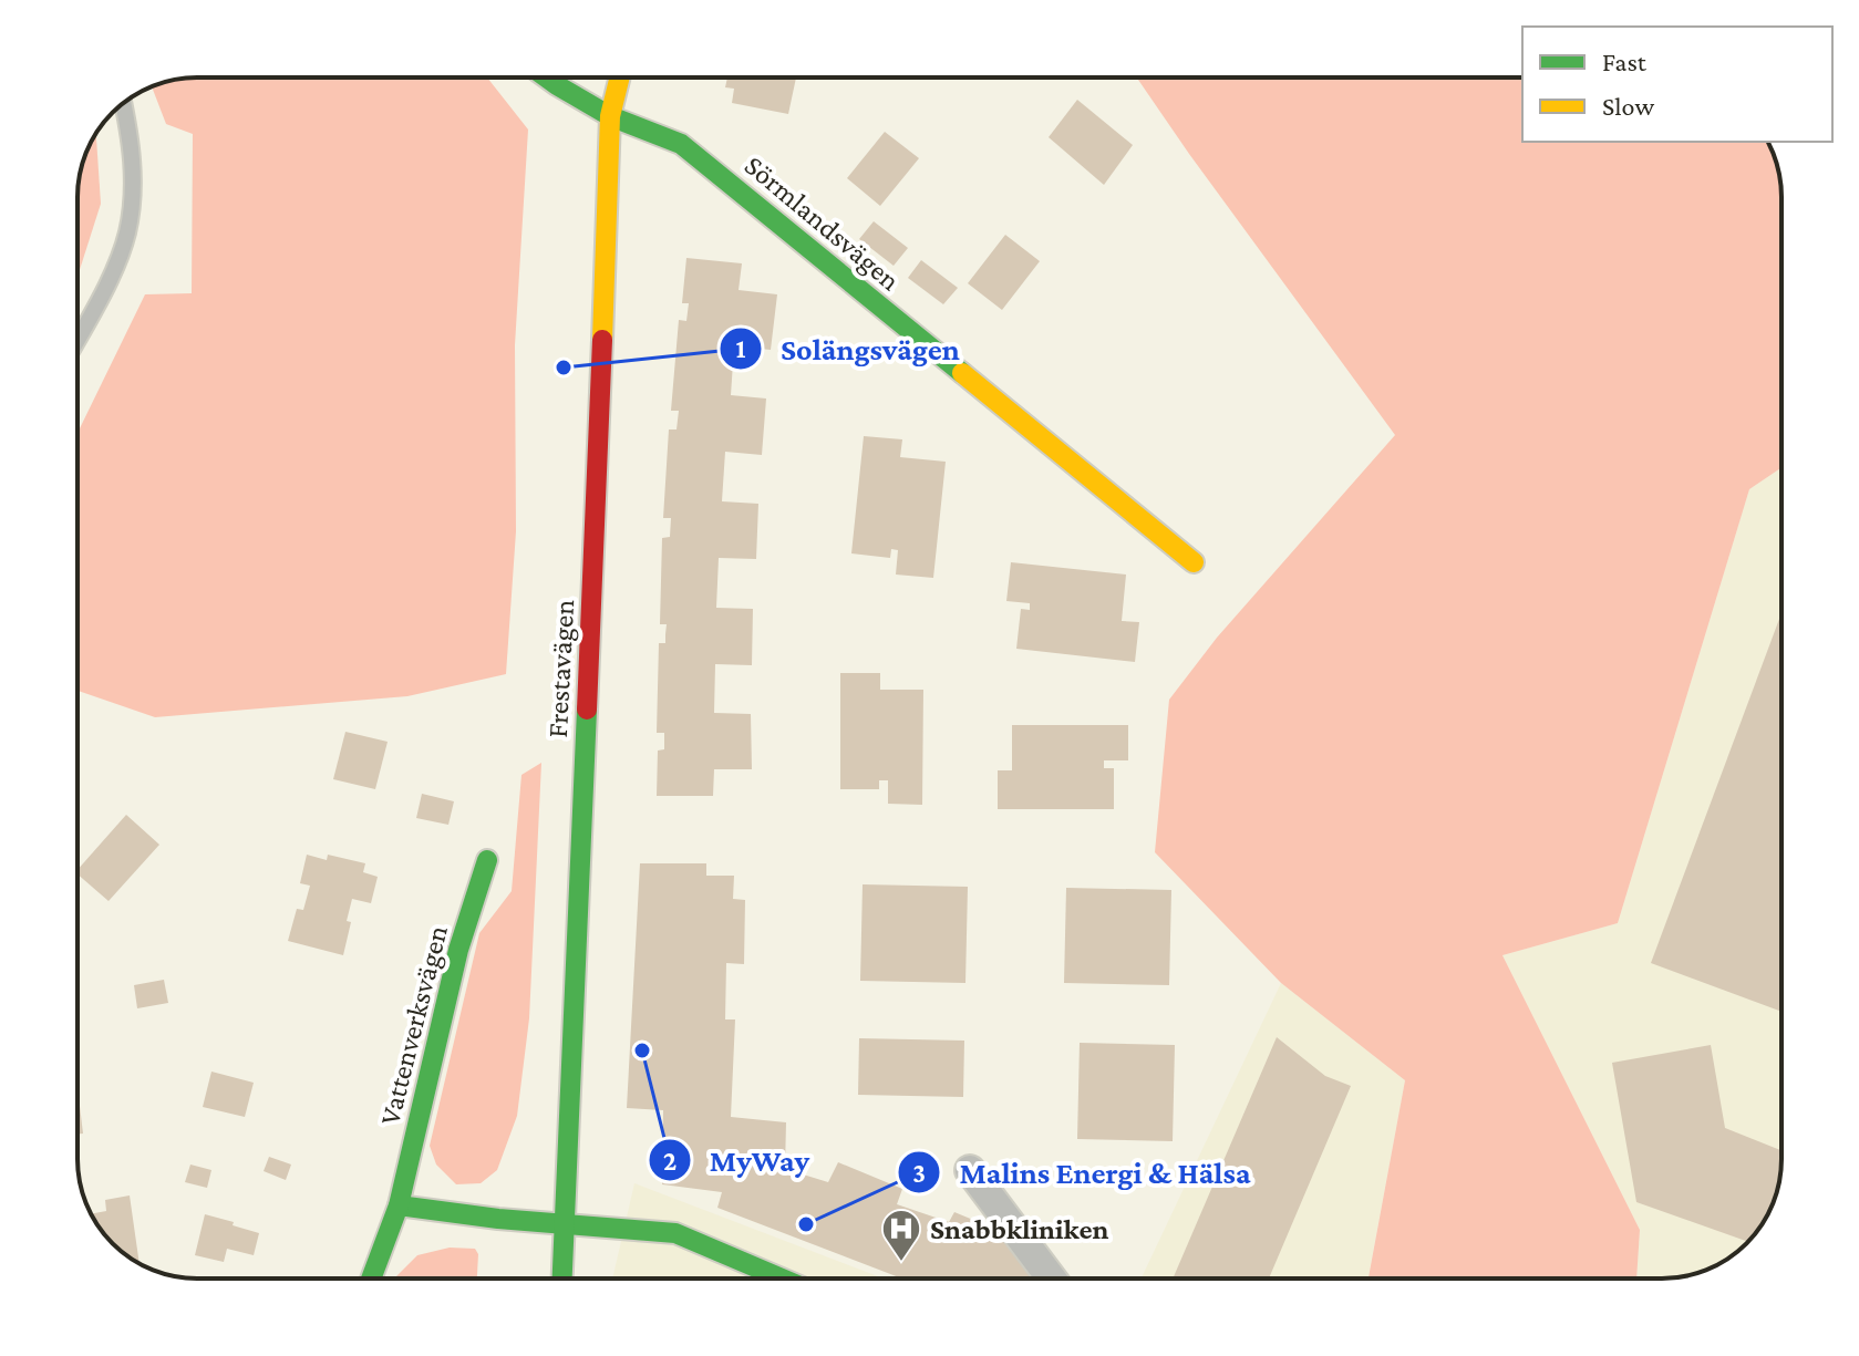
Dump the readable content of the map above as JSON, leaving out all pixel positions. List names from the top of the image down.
{
  "streets": {
    "street": ["Sörmlandsvägen", "Frestavägen", "Vattenverksvägen"]
  },
  "crossings": [
    ["Sörmlandsvägen", "Frestavägen"]
  ],
  "places": {
    "other": ["Solängsvägen", "MyWay", "Malins Energi & Hälsa"],
    "hospital": ["Snabbkliniken"]
  },
  "legend": ["Fast", "Slow"]
}
